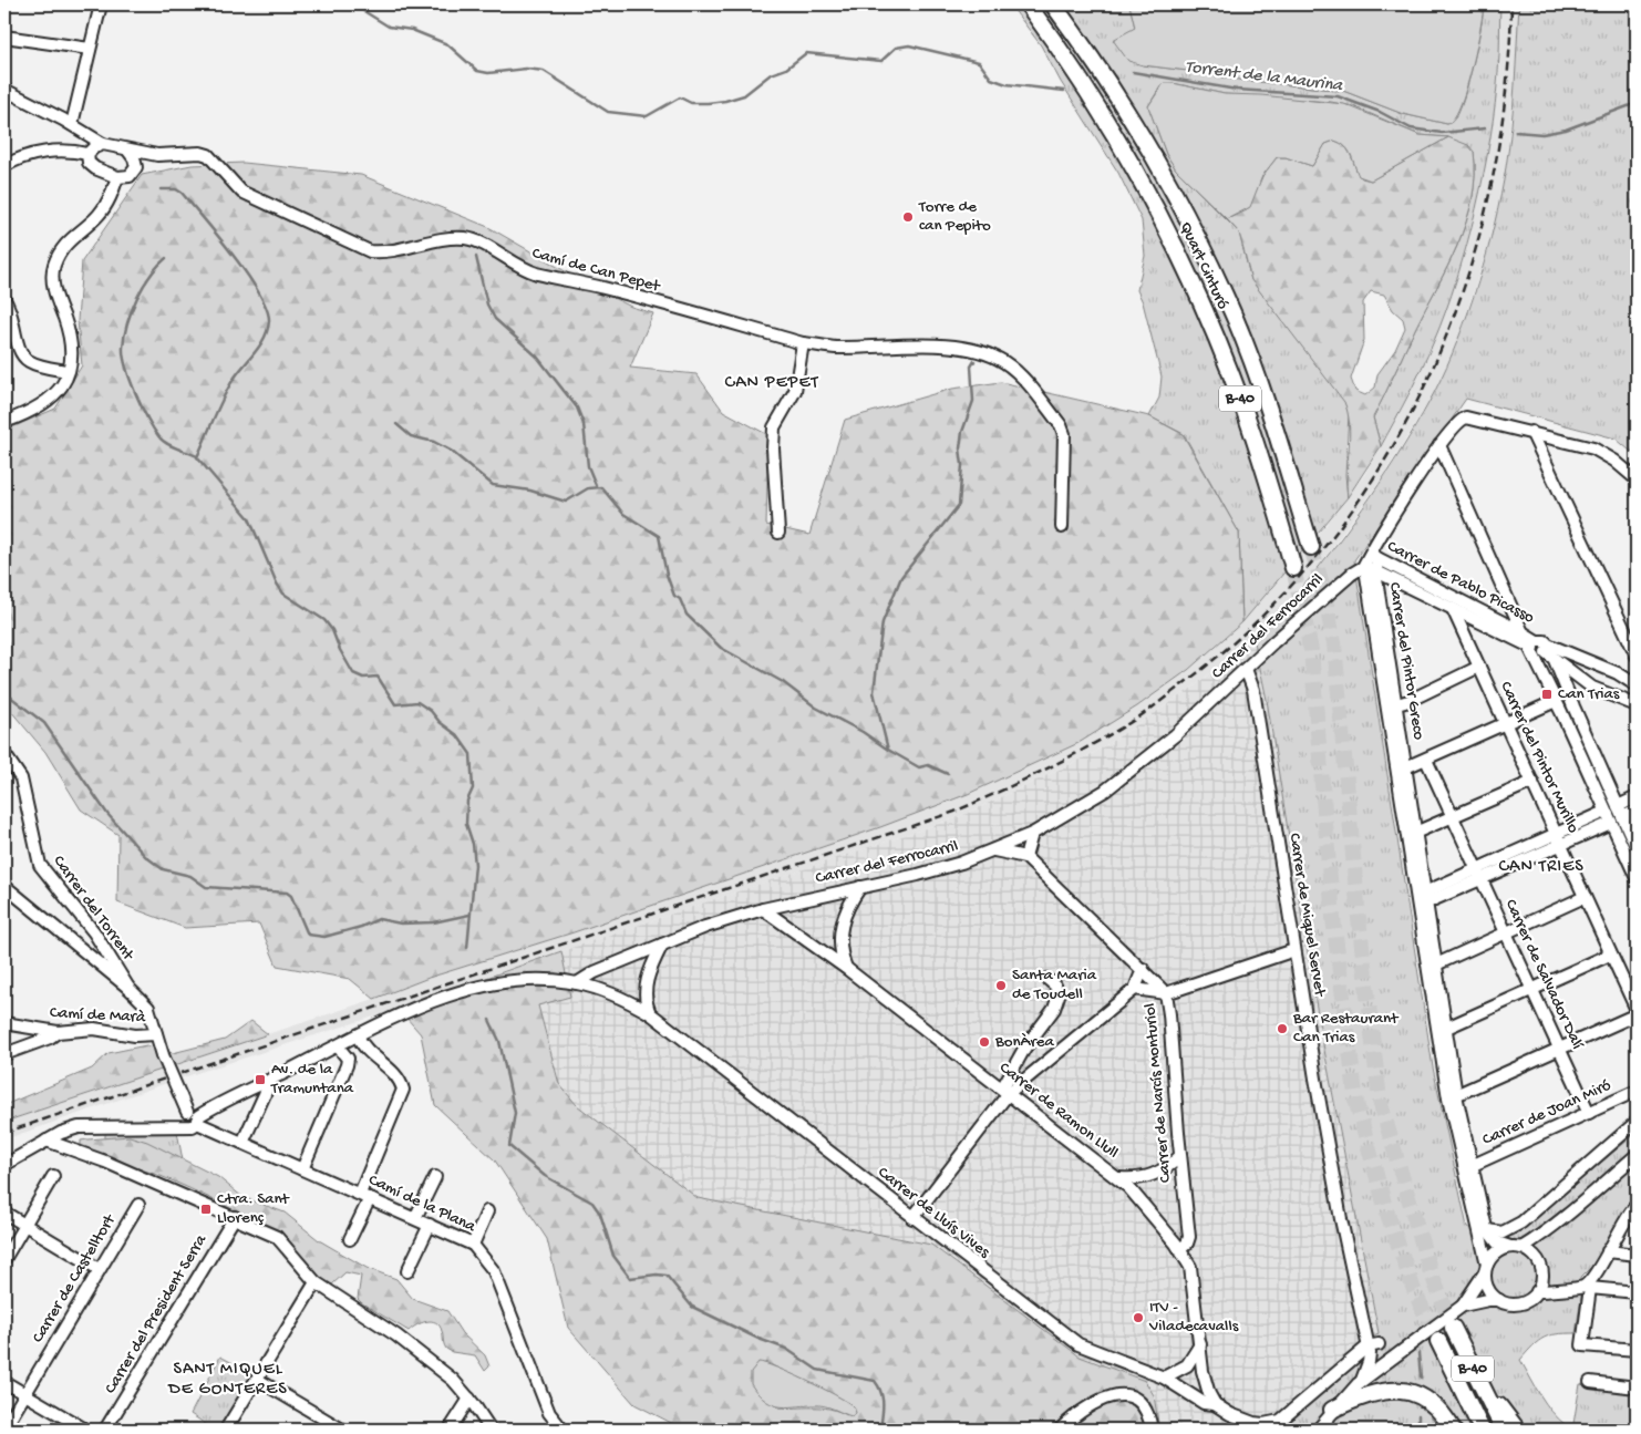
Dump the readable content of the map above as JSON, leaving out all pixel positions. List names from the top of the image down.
{
  "streets": {
    "highway": ["Quart Cinturó", "B-40"],
    "street": [
      "Camí de Can Pepet",
      "Carrer de Pablo Picasso",
      "Carrer del Ferrocarril",
      "Carrer del Pintor Greco",
      "Carrer del Pintor Murillo",
      "Carrer del Torrent",
      "Carrer de Miquel Servet",
      "Carrer de Salvador Dalí",
      "Camí de Marà",
      "Carrer de Narcís Monturiol",
      "Carrer de Ramon Llull",
      "Carrer de Joan Miró",
      "Camí de la Plana",
      "Carrer de Lluís Vives",
      "Carrer de Castelltort",
      "Carrer del President Serra"
    ]
  },
  "crossings": [
    ["Carrer de Pablo Picasso", "Carrer del Ferrocarril"],
    ["Carrer de Pablo Picasso", "Carrer del Pintor Greco"],
    ["Carrer de Pablo Picasso", "Carrer del Pintor Murillo"],
    ["Carrer del Ferrocarril", "Carrer del Pintor Greco"],
    ["Carrer del Ferrocarril", "Carrer de Miquel Servet"],
    ["Carrer del Ferrocarril", "Carrer de Ramon Llull"],
    ["Carrer del Ferrocarril", "Carrer de Lluís Vives"],
    ["Carrer del Pintor Greco", "Carrer de Joan Miró"],
    ["Carrer de Miquel Servet", "Carrer de Lluís Vives"],
    ["Carrer de Salvador Dalí", "Carrer de Joan Miró"],
    ["Carrer de Narcís Monturiol", "Carrer de Ramon Llull"],
    ["Camí de la Plana", "Carrer de Lluís Vives"]
  ],
  "districts": ["CAN PEPET", "CAN TRIES", "SANT MIQUEL DE GONTERES"],
  "water": ["Torrent de la Maurina"],
  "places": {
    "other": [
      "Torre de can Pepito",
      "Santa Maria de Toudell",
      "Bar Restaurant Can Trias",
      "BonÀrea",
      "ITV - Viladecavalls"
    ],
    "transit": ["Can Trias", "Av. de la Tramuntana", "Ctra. Sant Llorenç"]
  }
}
